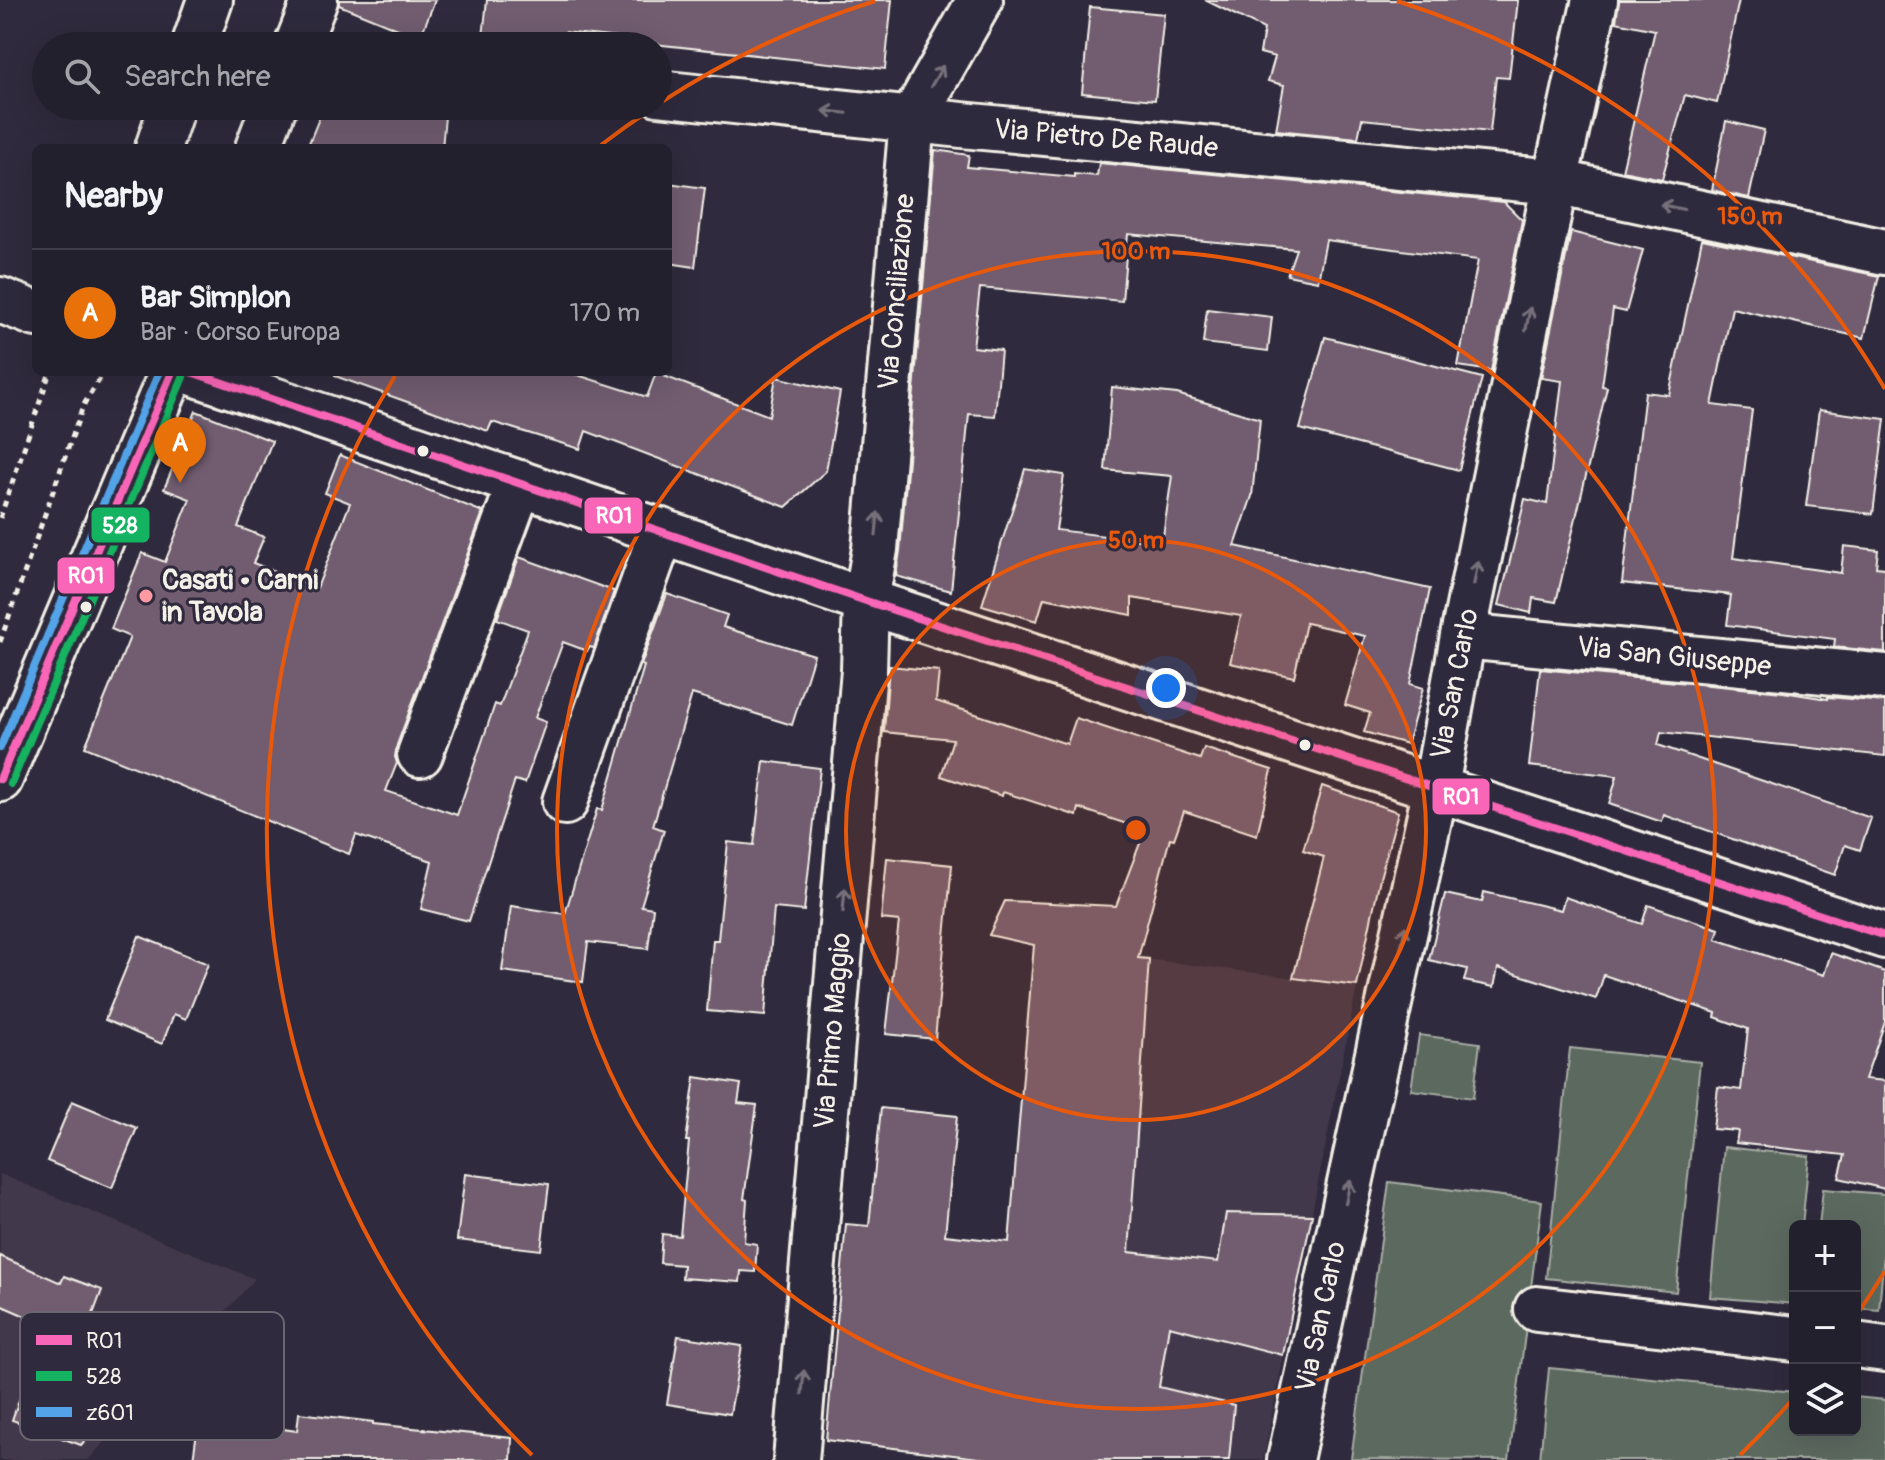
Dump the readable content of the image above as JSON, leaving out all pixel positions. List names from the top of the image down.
{
  "streets": {
    "street": [
      "Via Pietro De Raude",
      "Via Conciliazione",
      "Via San Giuseppe",
      "Via San Carlo",
      "Via Primo Maggio"
    ]
  },
  "crossings": [
    ["Via Pietro De Raude", "Via Conciliazione"],
    ["Via Pietro De Raude", "Via San Carlo"],
    ["Via Conciliazione", "Via Primo Maggio"],
    ["Via San Giuseppe", "Via San Carlo"]
  ],
  "one_way": [
    "Via Pietro De Raude",
    "Via Conciliazione",
    "Via San Carlo",
    "Via Primo Maggio"
  ],
  "places": ["Casati • Carni in Tavola"],
  "lines": ["transit line R01", "transit line z601", "transit line 528"],
  "legend": ["R01", "528", "z601"],
  "page": {
    "search": "Search here",
    "heading": "Nearby",
    "list": [
      {
        "mark": "A",
        "name": "Bar Simplon",
        "note": "Bar · Corso Europa",
        "value": "170 m"
      }
    ],
    "pins": "A",
    "map_buttons": ["+", "−"]
  },
  "rings": ["150 m", "100 m", "50 m"]
}
